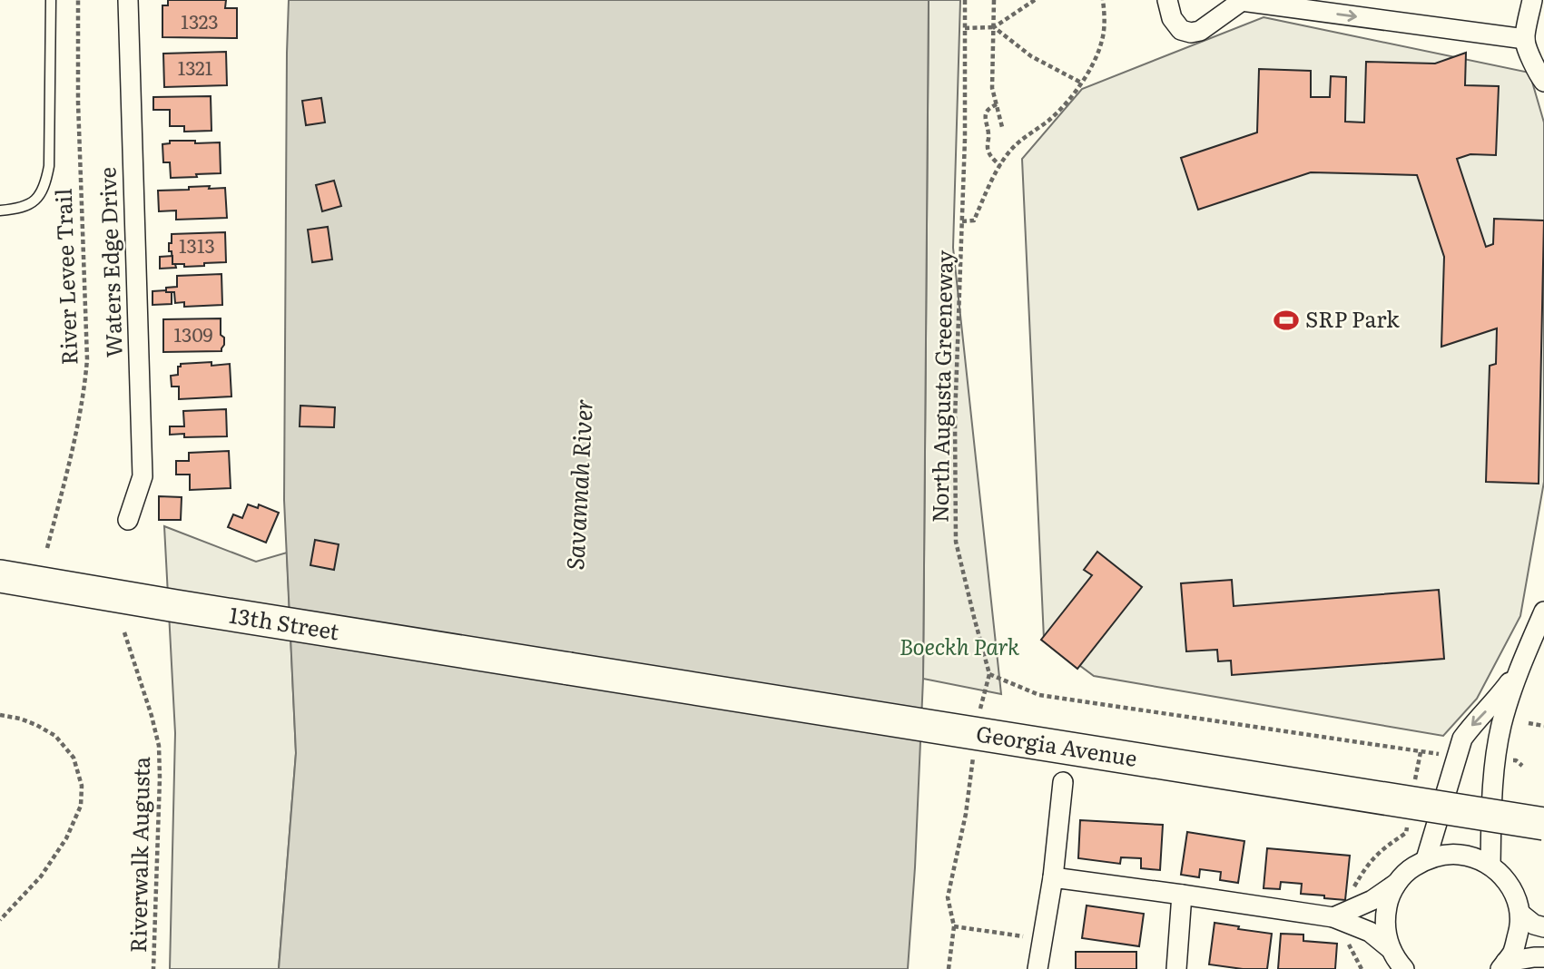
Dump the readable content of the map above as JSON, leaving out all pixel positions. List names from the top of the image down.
{
  "streets": {
    "main road": ["13th Street", "Georgia Avenue"],
    "street": ["Waters Edge Drive"],
    "path": ["River Levee Trail", "North Augusta Greeneway", "Riverwalk Augusta"]
  },
  "crossings": [
    ["13th Street", "Georgia Avenue"]
  ],
  "water": ["Savannah River"],
  "parks": ["Boeckh Park"],
  "places": {
    "sports": ["SRP Park"]
  },
  "house_numbers": [
    "1323",
    "1321",
    "1313",
    "1309"
  ]
}
